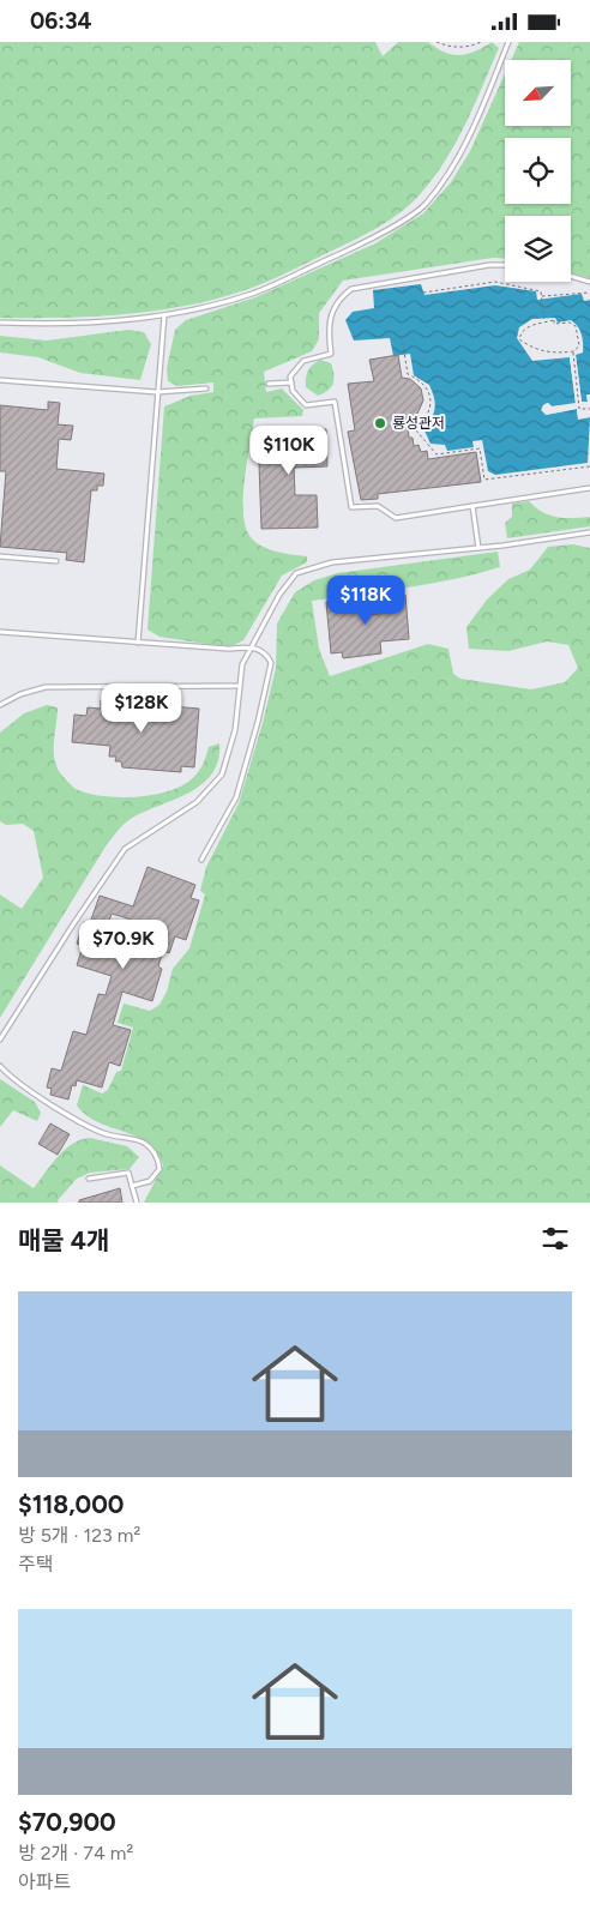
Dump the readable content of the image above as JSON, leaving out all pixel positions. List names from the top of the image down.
{
  "places": ["룡성관저"],
  "north": "bottom left",
  "page": {
    "status": "06:34",
    "price": [
      "$110K",
      "$118K",
      "$128K",
      "$70.9K"
    ],
    "heading": "매물 4개",
    "list": [
      {
        "name": "$118,000",
        "note": "방 5개 · 123 m² · 주택"
      },
      {
        "name": "$70,900",
        "note": "방 2개 · 74 m² · 아파트"
      }
    ]
  }
}
